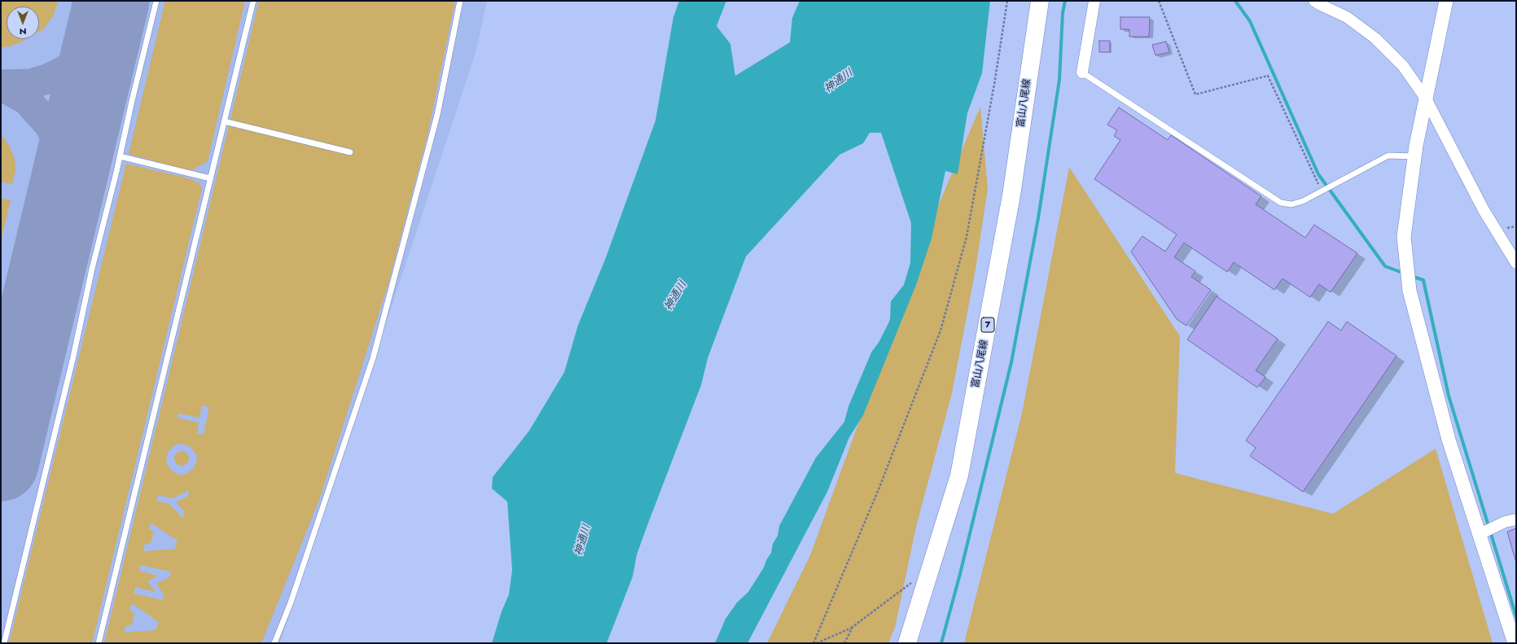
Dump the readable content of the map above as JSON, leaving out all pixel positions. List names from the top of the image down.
{
  "streets": {
    "main road": ["富山八尾線", "7"]
  },
  "water": ["神通川"],
  "north": "bottom"
}
